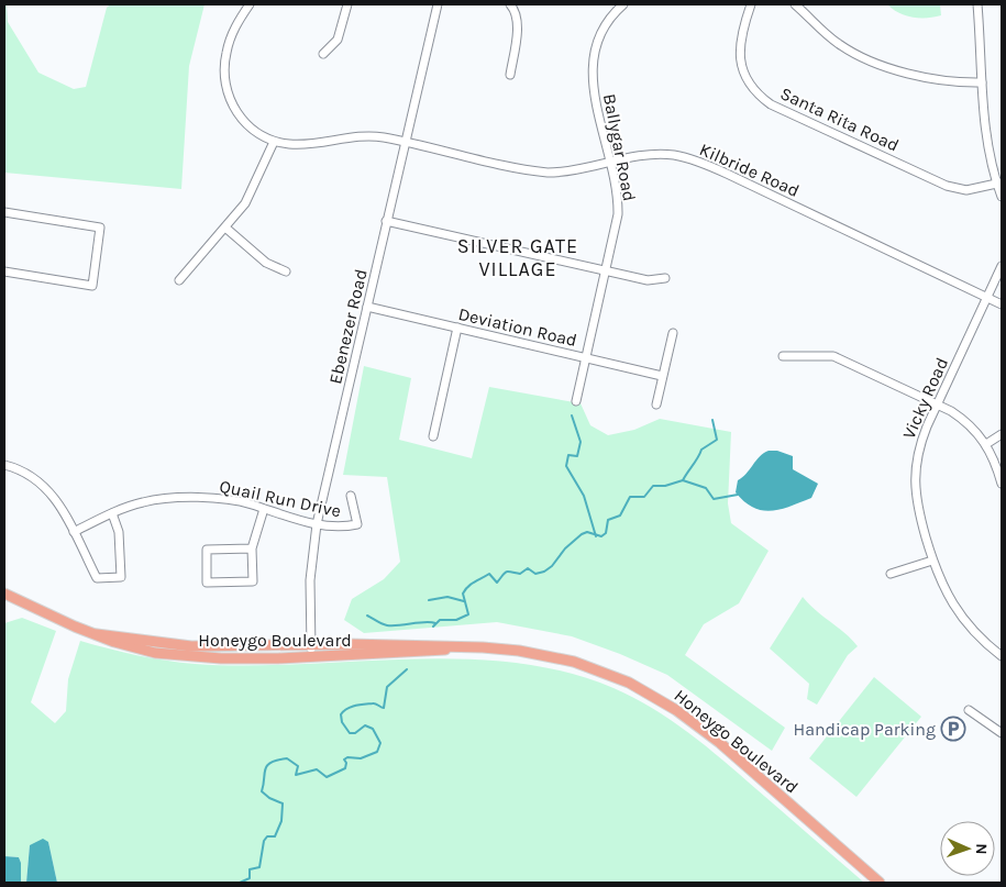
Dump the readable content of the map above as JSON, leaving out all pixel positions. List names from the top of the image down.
{
  "streets": {
    "main road": ["Honeygo Boulevard"],
    "street": [
      "Santa Rita Road",
      "Ballygar Road",
      "Kilbride Road",
      "Ebenezer Road",
      "Deviation Road",
      "Vicky Road",
      "Quail Run Drive"
    ]
  },
  "crossings": [
    ["Ballygar Road", "Kilbride Road"],
    ["Ballygar Road", "Deviation Road"],
    ["Kilbride Road", "Ebenezer Road"],
    ["Kilbride Road", "Vicky Road"],
    ["Ebenezer Road", "Deviation Road"],
    ["Ebenezer Road", "Quail Run Drive"],
    ["Ebenezer Road", "Honeygo Boulevard"]
  ],
  "districts": ["SILVER GATE VILLAGE"],
  "places": {
    "parking": ["Handicap Parking"]
  },
  "north": "right"
}
